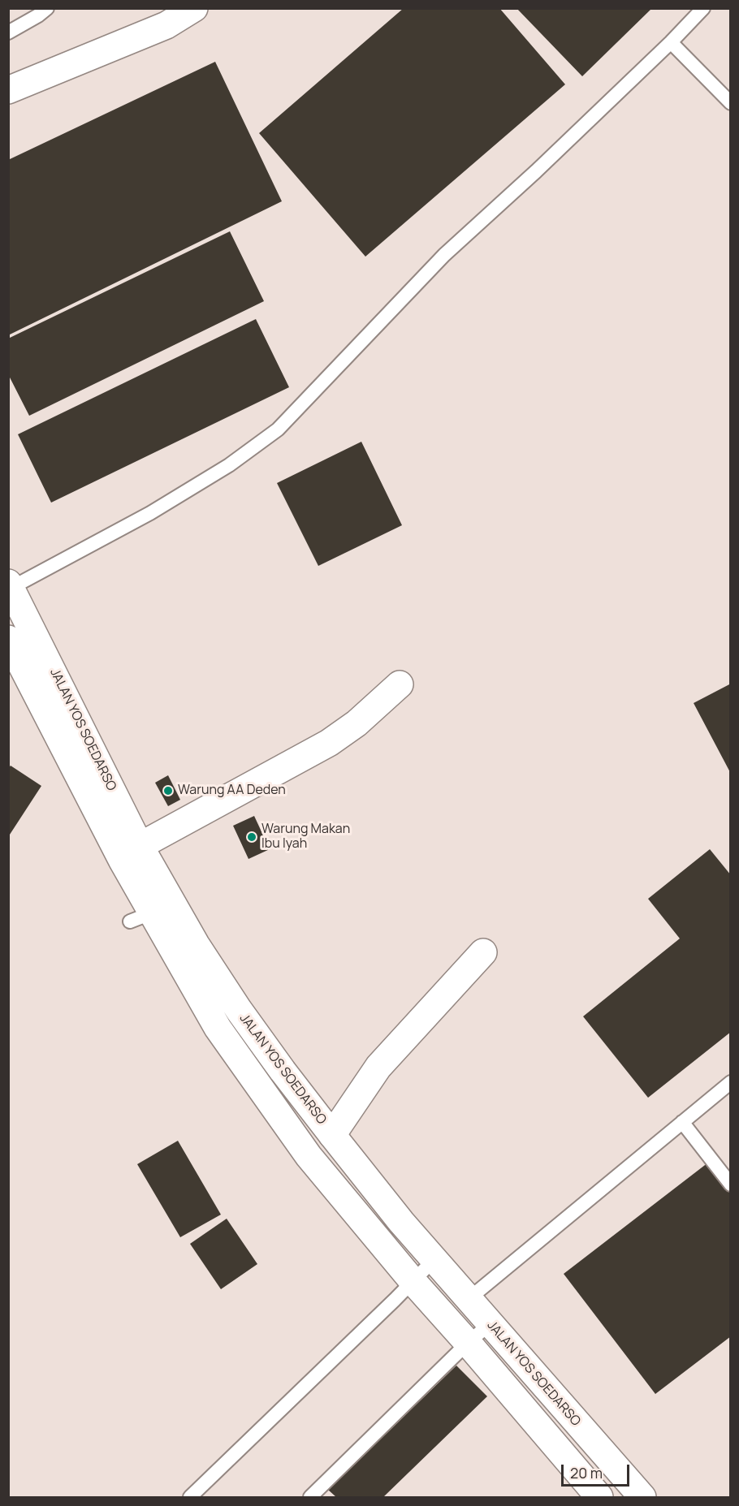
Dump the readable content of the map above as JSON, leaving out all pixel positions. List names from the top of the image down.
{
  "streets": {
    "main road": ["JALAN YOS SOEDARSO"]
  },
  "places": ["Warung AA Deden", "Warung Makan Ibu Iyah"],
  "scale_bar": "20 m"
}
